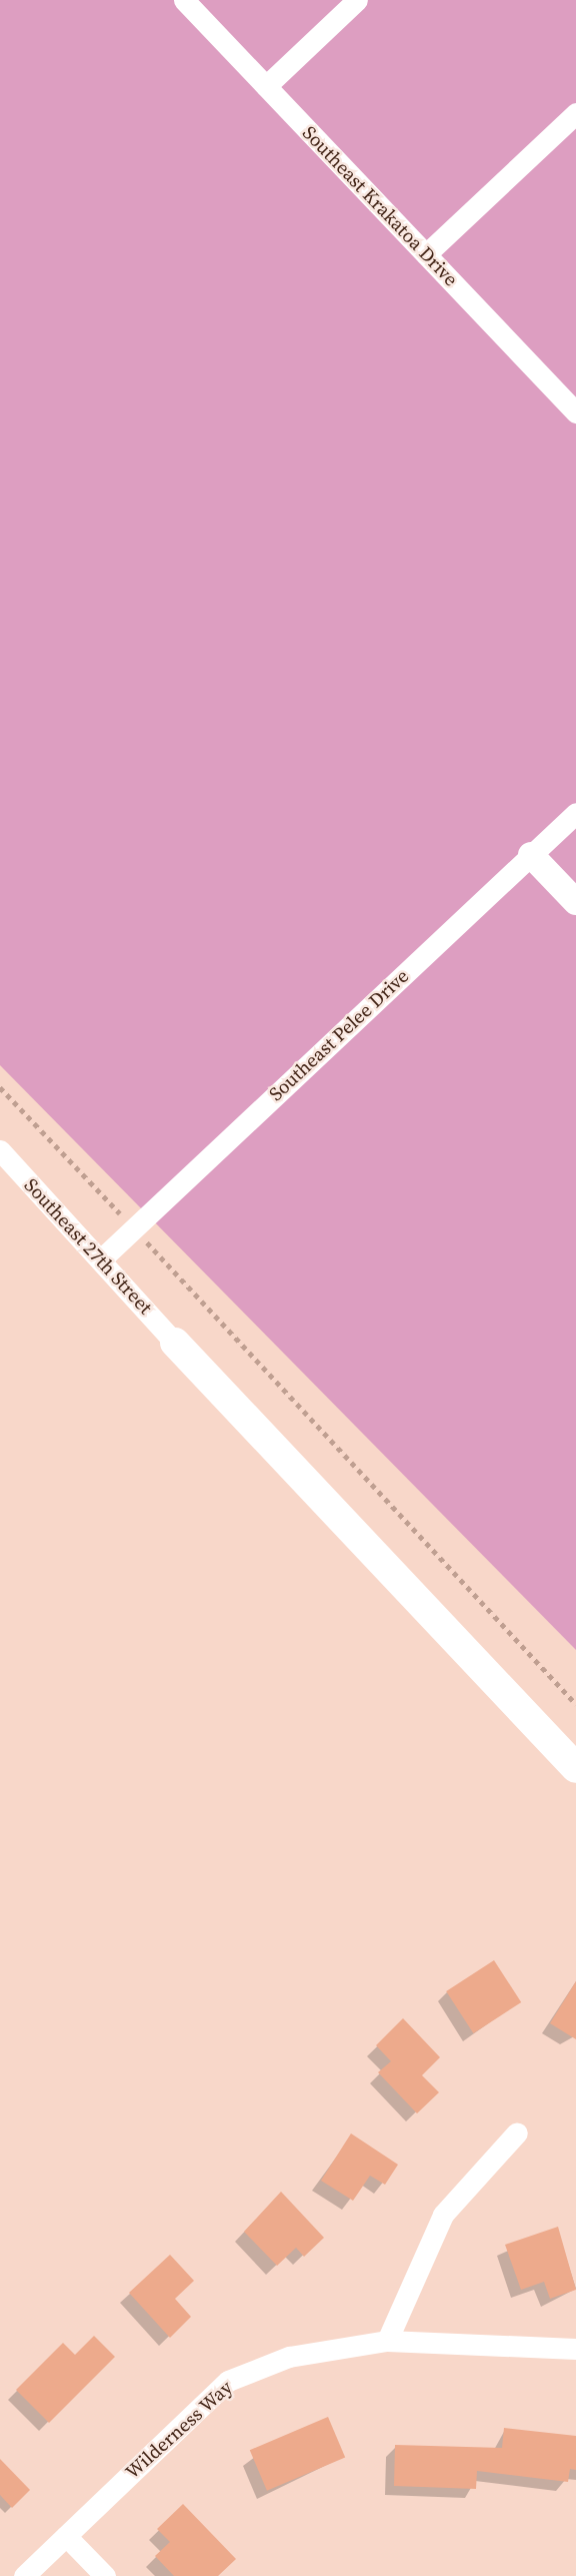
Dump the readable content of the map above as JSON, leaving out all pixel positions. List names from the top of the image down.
{
  "streets": {
    "street": [
      "Southeast Krakatoa Drive",
      "Southeast Pelee Drive",
      "Southeast 27th Street",
      "Wilderness Way"
    ]
  },
  "crossings": [
    ["Southeast Pelee Drive", "Southeast 27th Street"]
  ]
}
